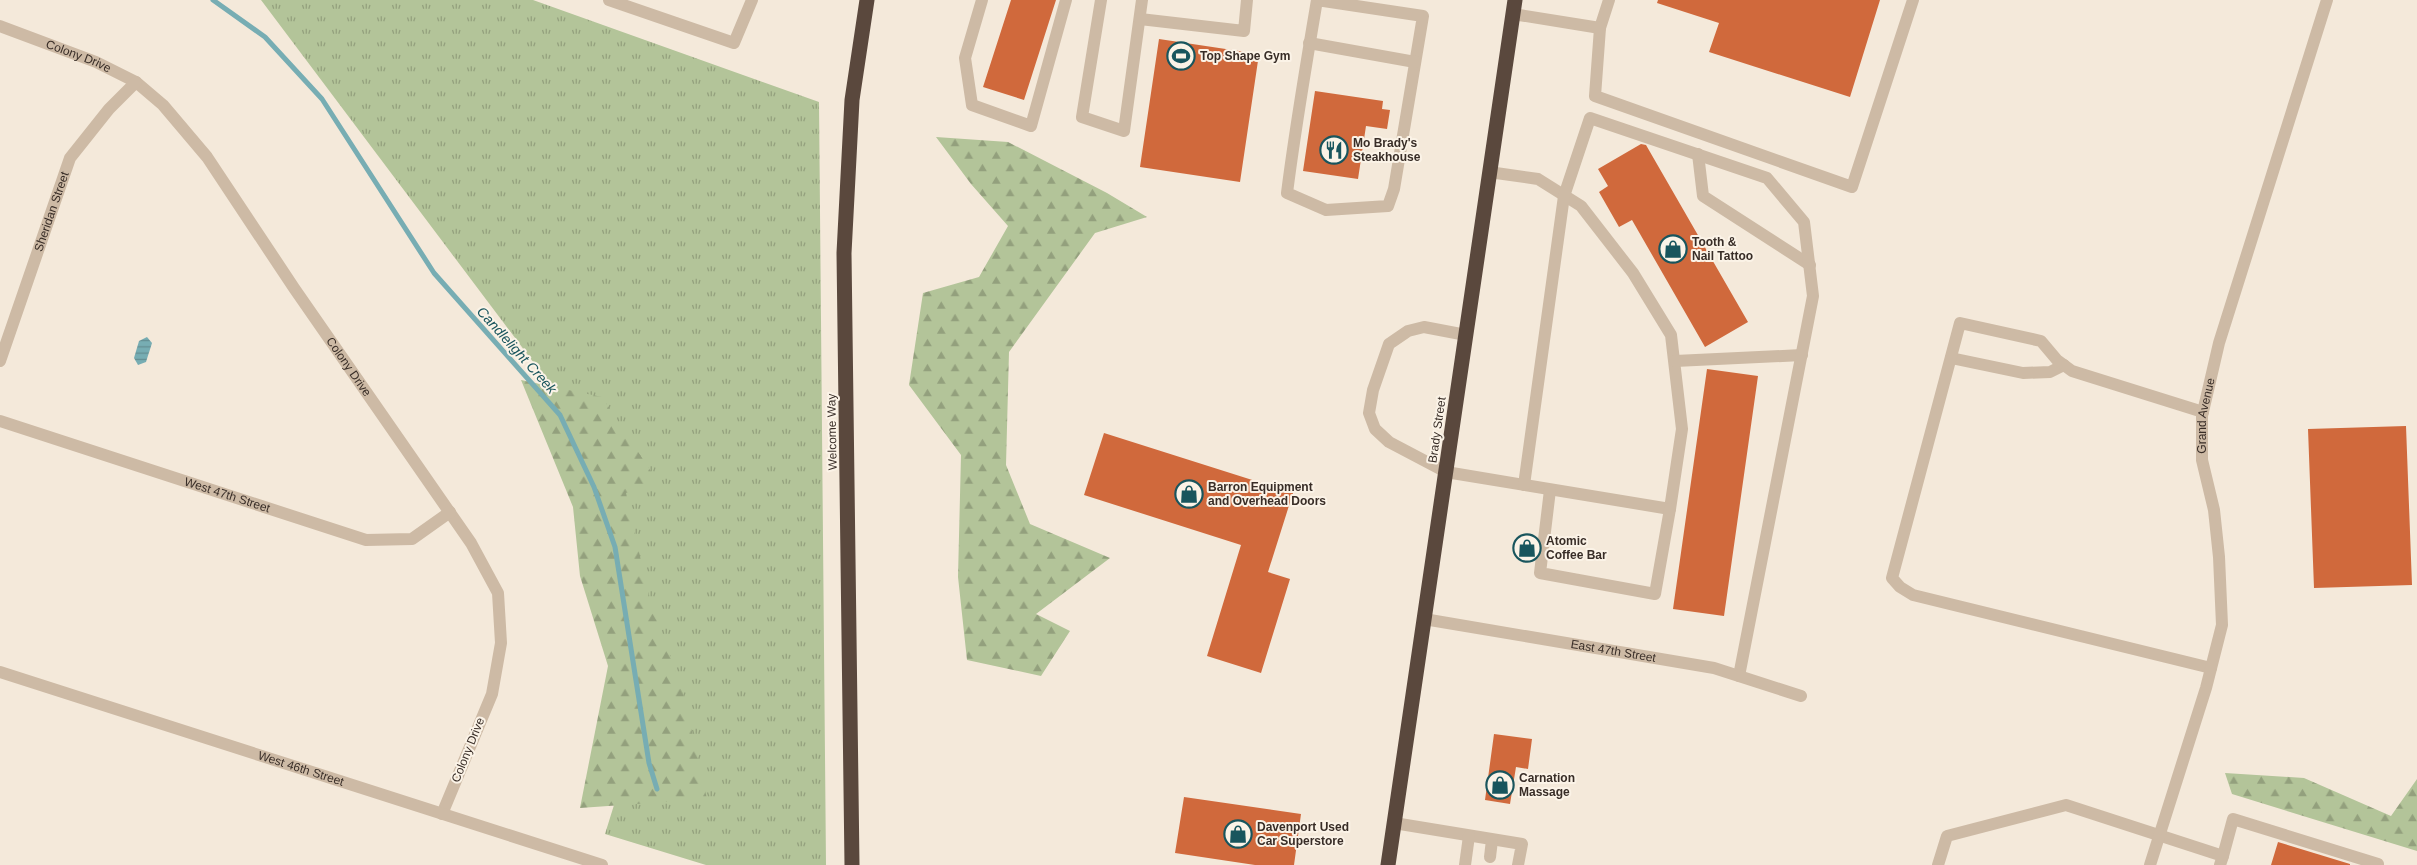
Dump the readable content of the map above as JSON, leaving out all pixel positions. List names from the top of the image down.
{
  "streets": {
    "highway": ["Brady Street", "Welcome Way"],
    "street": [
      "Colony Drive",
      "Sheridan Street",
      "Grand Avenue",
      "West 47th Street",
      "East 47th Street",
      "West 46th Street"
    ]
  },
  "crossings": [
    ["Colony Drive", "Sheridan Street"],
    ["Colony Drive", "West 47th Street"],
    ["Colony Drive", "West 46th Street"],
    ["Brady Street", "East 47th Street"]
  ],
  "water": ["Candlelight Creek"],
  "places": {
    "sports": ["Top Shape Gym"],
    "restaurant": ["Mo Brady's Steakhouse"],
    "shop": [
      "Tooth & Nail Tattoo",
      "Barron Equipment and Overhead Doors",
      "Atomic Coffee Bar",
      "Carnation Massage",
      "Davenport Used Car Superstore"
    ]
  }
}
